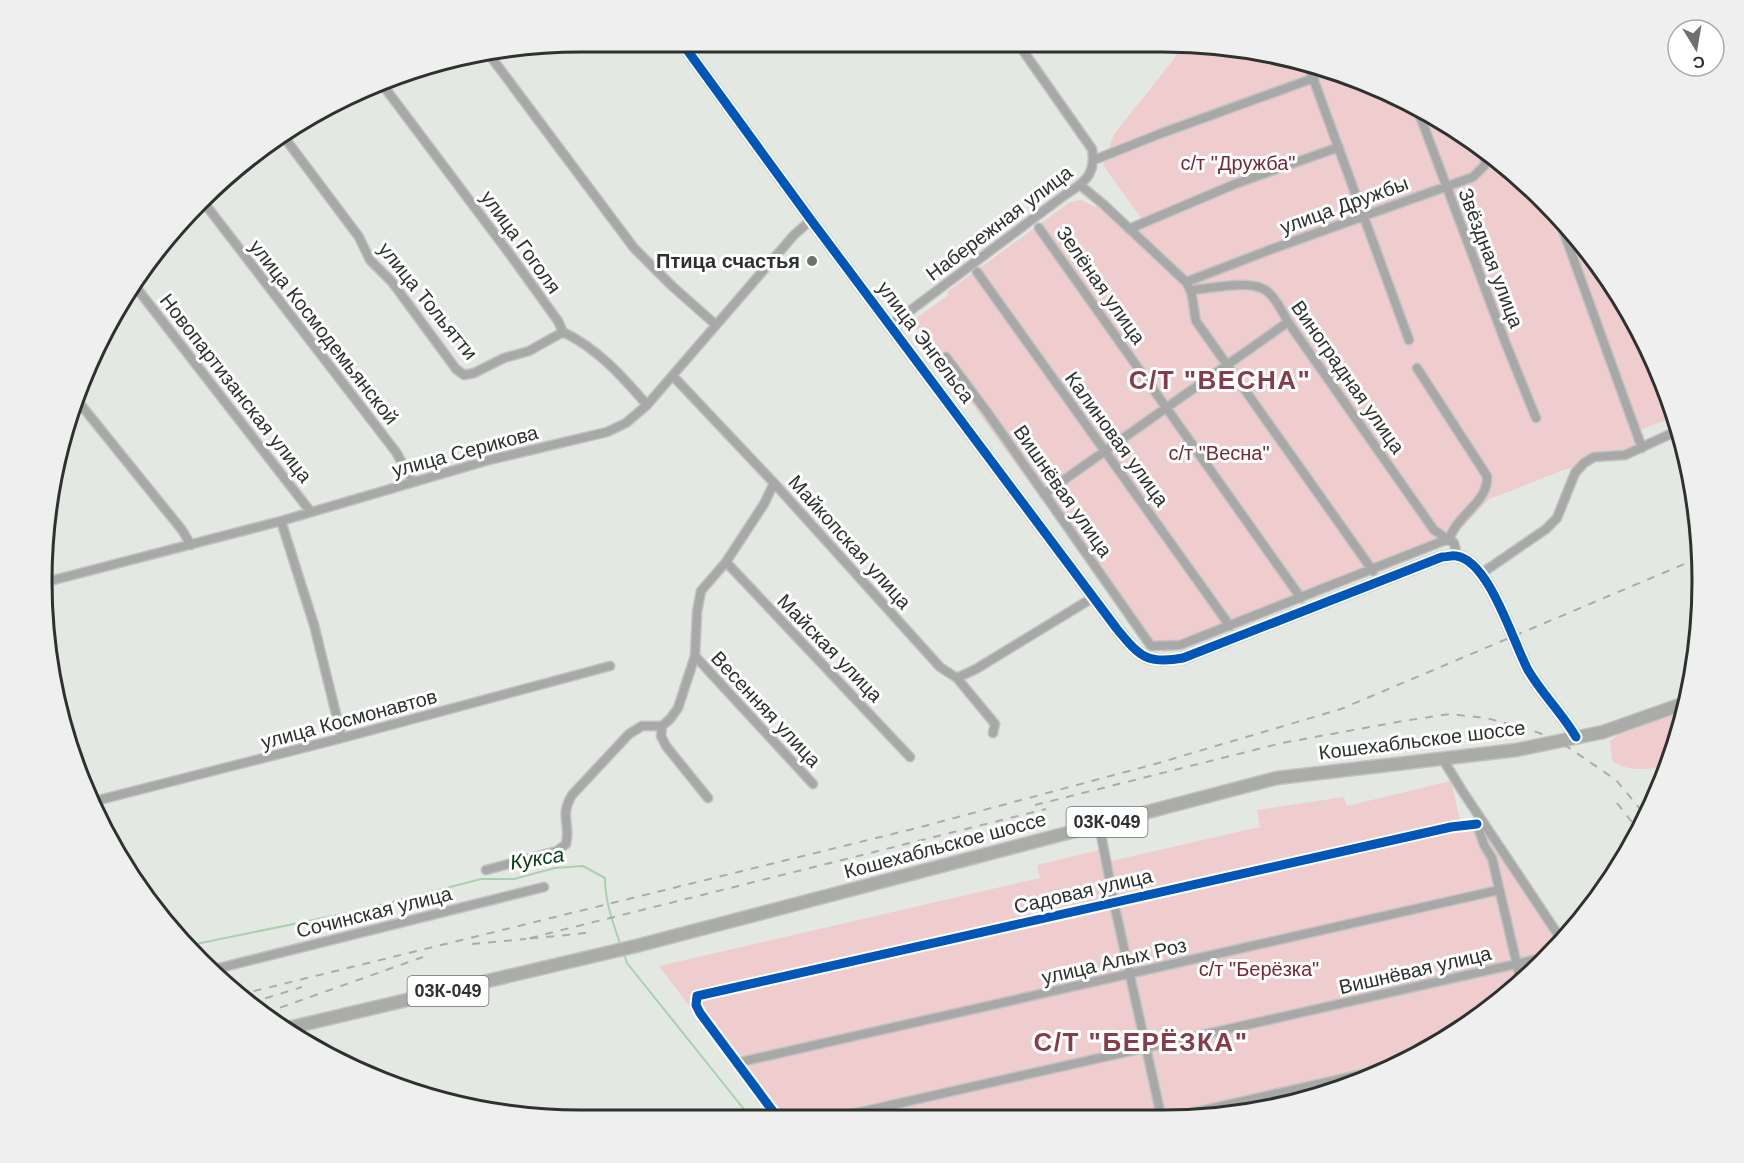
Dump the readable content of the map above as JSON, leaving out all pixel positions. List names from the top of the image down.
{
  "streets": {
    "main road": ["Кошехабльское шоссе", "03К-049"],
    "street": [
      "улица Дружбы",
      "Набережная улица",
      "улица Гоголя",
      "Звёздная улица",
      "Зелёная улица",
      "улица Тольятти",
      "улица Космодемьянской",
      "улица Энгельса",
      "Виноградная улица",
      "Новопартизанская улица",
      "Калиновая улица",
      "улица Серикова",
      "Вишнёвая улица",
      "Майкопская улица",
      "Майская улица",
      "Весенняя улица",
      "улица Космонавтов",
      "Садовая улица",
      "Сочинская улица",
      "улица Алых Роз"
    ]
  },
  "crossings": [
    ["улица Дружбы", "Звёздная улица"],
    ["улица Дружбы", "Виноградная улица"],
    ["Набережная улица", "улица Энгельса"],
    ["улица Гоголя", "улица Тольятти"],
    ["улица Гоголя", "улица Серикова"],
    ["улица Космодемьянской", "улица Серикова"],
    ["улица Энгельса", "улица Серикова"],
    ["Новопартизанская улица", "улица Серикова"],
    ["Калиновая улица", "Вишнёвая улица"],
    ["улица Серикова", "Майкопская улица"],
    ["Садовая улица", "улица Алых Роз"]
  ],
  "districts": ["С/Т \"ВЕСНА\"", "С/Т \"БЕРЁЗКА\""],
  "water": ["Кукса"],
  "parks": ["с/т \"Дружба\"", "с/т \"Весна\"", "с/т \"Берёзка\""],
  "places": ["Птица счастья"],
  "north": "bottom"
}
